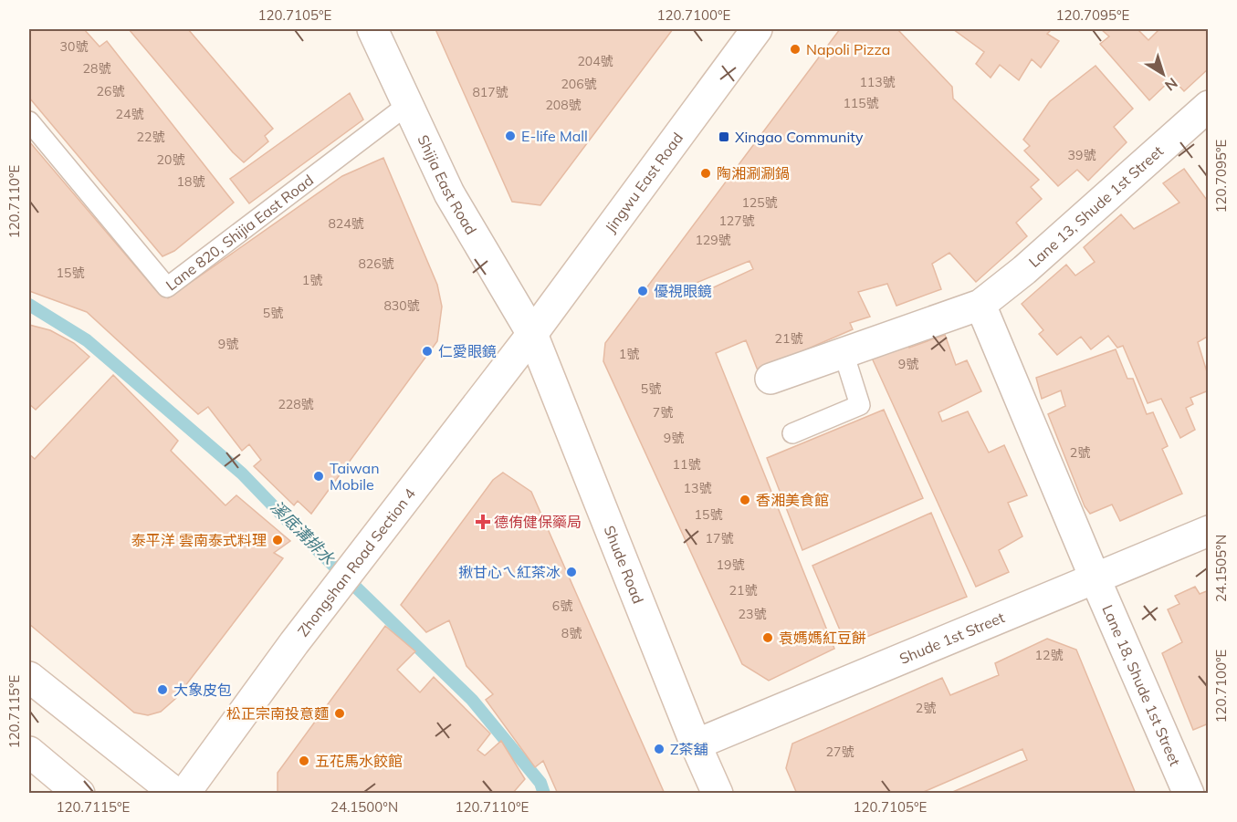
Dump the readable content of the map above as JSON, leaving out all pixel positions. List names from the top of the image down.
{
  "streets": {
    "street": [
      "Jingwu East Road",
      "Shijia East Road",
      "Lane 13, Shude 1st Street",
      "Zhongshan Road Section 4",
      "Shude Road",
      "Shude 1st Street",
      "Lane 18, Shude 1st Street"
    ],
    "lane": ["Lane 820, Shijia East Road"]
  },
  "crossings": [
    ["Jingwu East Road", "Shijia East Road"],
    ["Jingwu East Road", "Zhongshan Road Section 4"],
    ["Jingwu East Road", "Shude Road"],
    ["Shijia East Road", "Lane 820, Shijia East Road"],
    ["Shijia East Road", "Zhongshan Road Section 4"],
    ["Shijia East Road", "Shude Road"],
    ["Zhongshan Road Section 4", "Shude Road"],
    ["Shude Road", "Shude 1st Street"],
    ["Shude 1st Street", "Lane 18, Shude 1st Street"]
  ],
  "water": ["溪底溝排水"],
  "places": {
    "other": [
      "Napoli Pizza",
      "E-life Mall",
      "陶湘涮涮鍋",
      "優視眼鏡",
      "仁愛眼鏡",
      "Taiwan Mobile",
      "香湘美食館",
      "泰平洋 雲南泰式料理",
      "揪甘心ㄟ紅茶冰",
      "袁媽媽紅豆餅",
      "大象皮包",
      "松正宗南投意麵",
      "Z茶舖",
      "五花馬水餃館"
    ],
    "transit": ["Xingao Community"],
    "health": ["德侑健保藥局"]
  },
  "house_numbers": [
    "30號",
    "204號",
    "28號",
    "113號",
    "206號",
    "26號",
    "817號",
    "115號",
    "208號",
    "24號",
    "22號",
    "39號",
    "20號",
    "18號",
    "125號",
    "127號",
    "824號",
    "129號",
    "826號",
    "15號",
    "1號",
    "830號",
    "5號",
    "21號",
    "9號",
    "1號",
    "9號",
    "5號",
    "228號",
    "7號",
    "9號",
    "2號",
    "11號",
    "13號",
    "15號",
    "17號",
    "19號",
    "21號",
    "6號",
    "23號",
    "8號",
    "12號",
    "2號",
    "27號"
  ],
  "north": "bottom right",
  "coordinates": [
    "120.7105°E",
    "120.7100°E",
    "120.7095°E",
    "120.7110°E",
    "24.1505°N",
    "120.7115°E",
    "24.1500°N"
  ]
}
